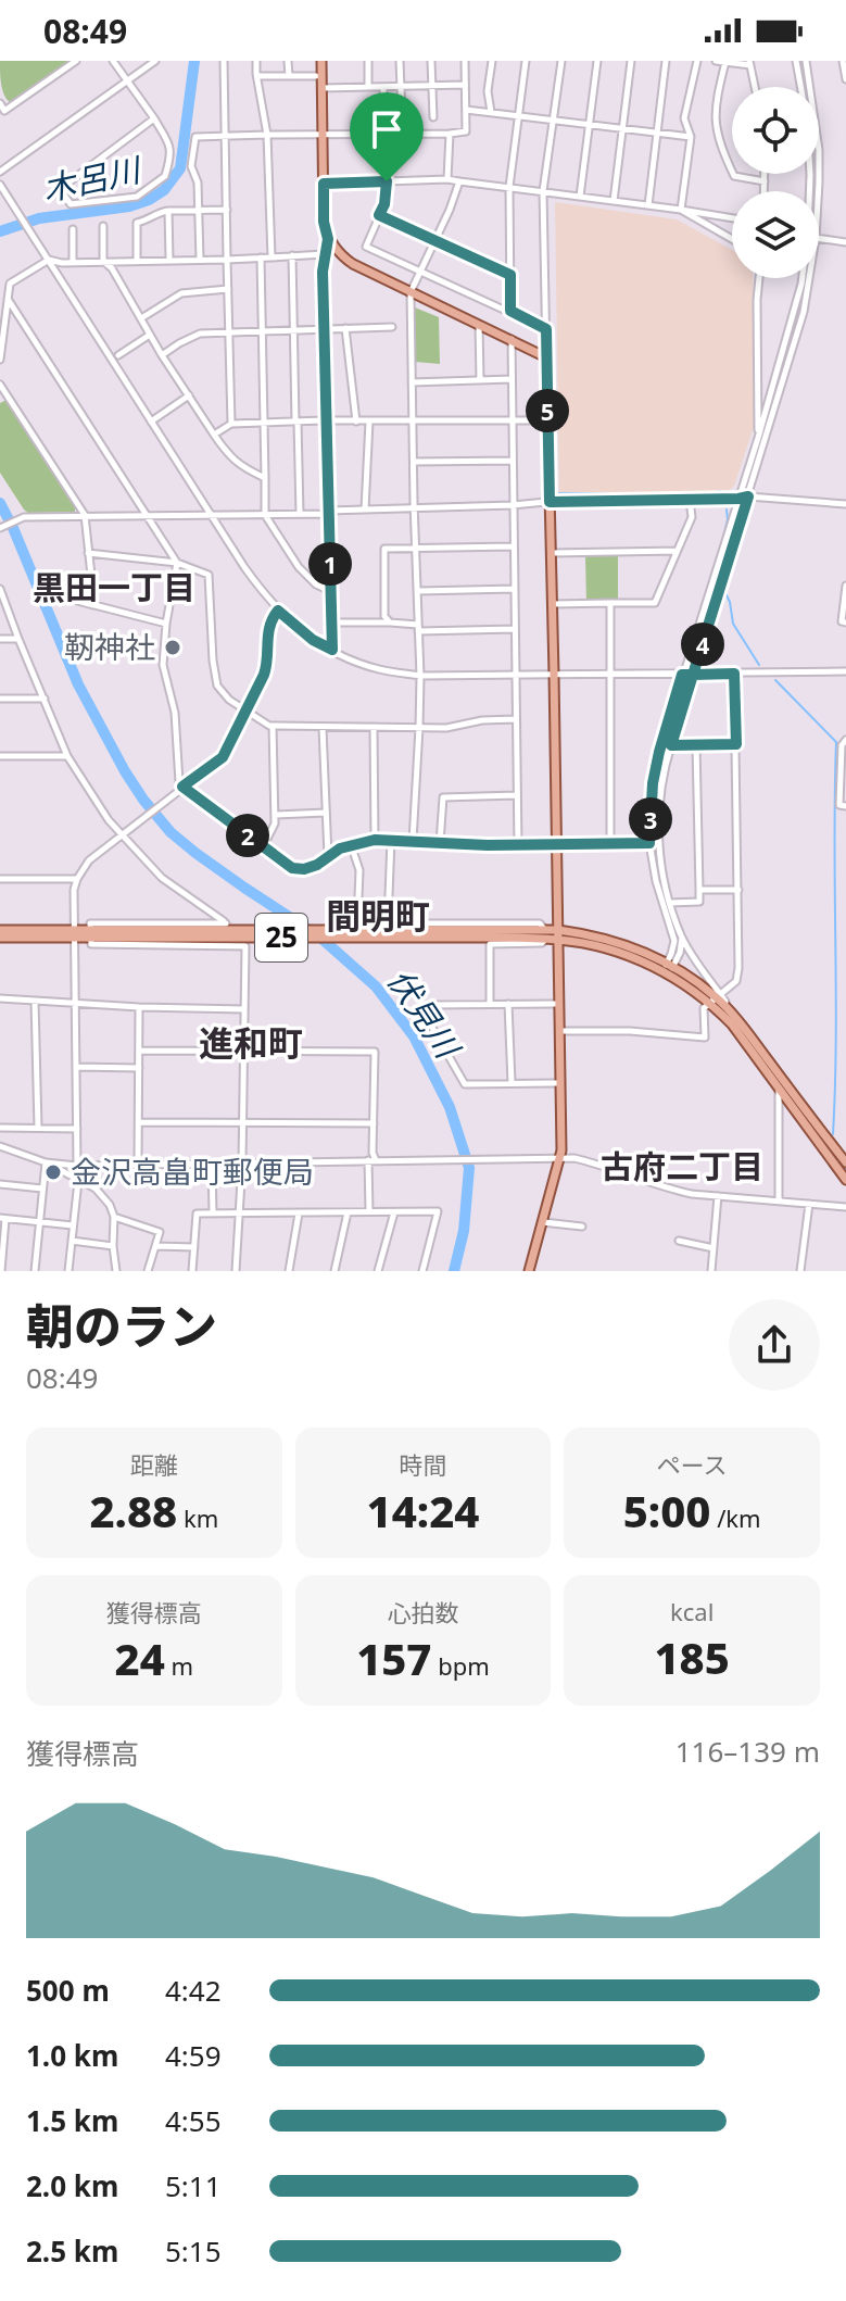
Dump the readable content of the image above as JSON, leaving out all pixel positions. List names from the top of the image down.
{
  "streets": {
    "main road": ["25"]
  },
  "districts": [
    "黒田一丁目",
    "間明町",
    "進和町",
    "古府二丁目"
  ],
  "water": ["木呂川", "伏見川"],
  "places": ["靭神社", "金沢高畠町郵便局"],
  "page": {
    "status": "08:49",
    "pins": [
      "5",
      "1",
      "4",
      "3",
      "2"
    ],
    "heading": ["朝のラン", "08:49"],
    "stats": [
      ["距離", "2.88 km"],
      ["時間", "14:24"],
      ["ペース", "5:00 /km"],
      ["獲得標高", "24 m"],
      ["心拍数", "157 bpm"],
      ["kcal", "185"]
    ],
    "chart": ["獲得標高", "116–139 m"],
    "list": [
      {
        "name": "500 m",
        "note": "4:42"
      },
      {
        "name": "1.0 km",
        "note": "4:59"
      },
      {
        "name": "1.5 km",
        "note": "4:55"
      },
      {
        "name": "2.0 km",
        "note": "5:11"
      },
      {
        "name": "2.5 km",
        "note": "5:15"
      }
    ]
  }
}
